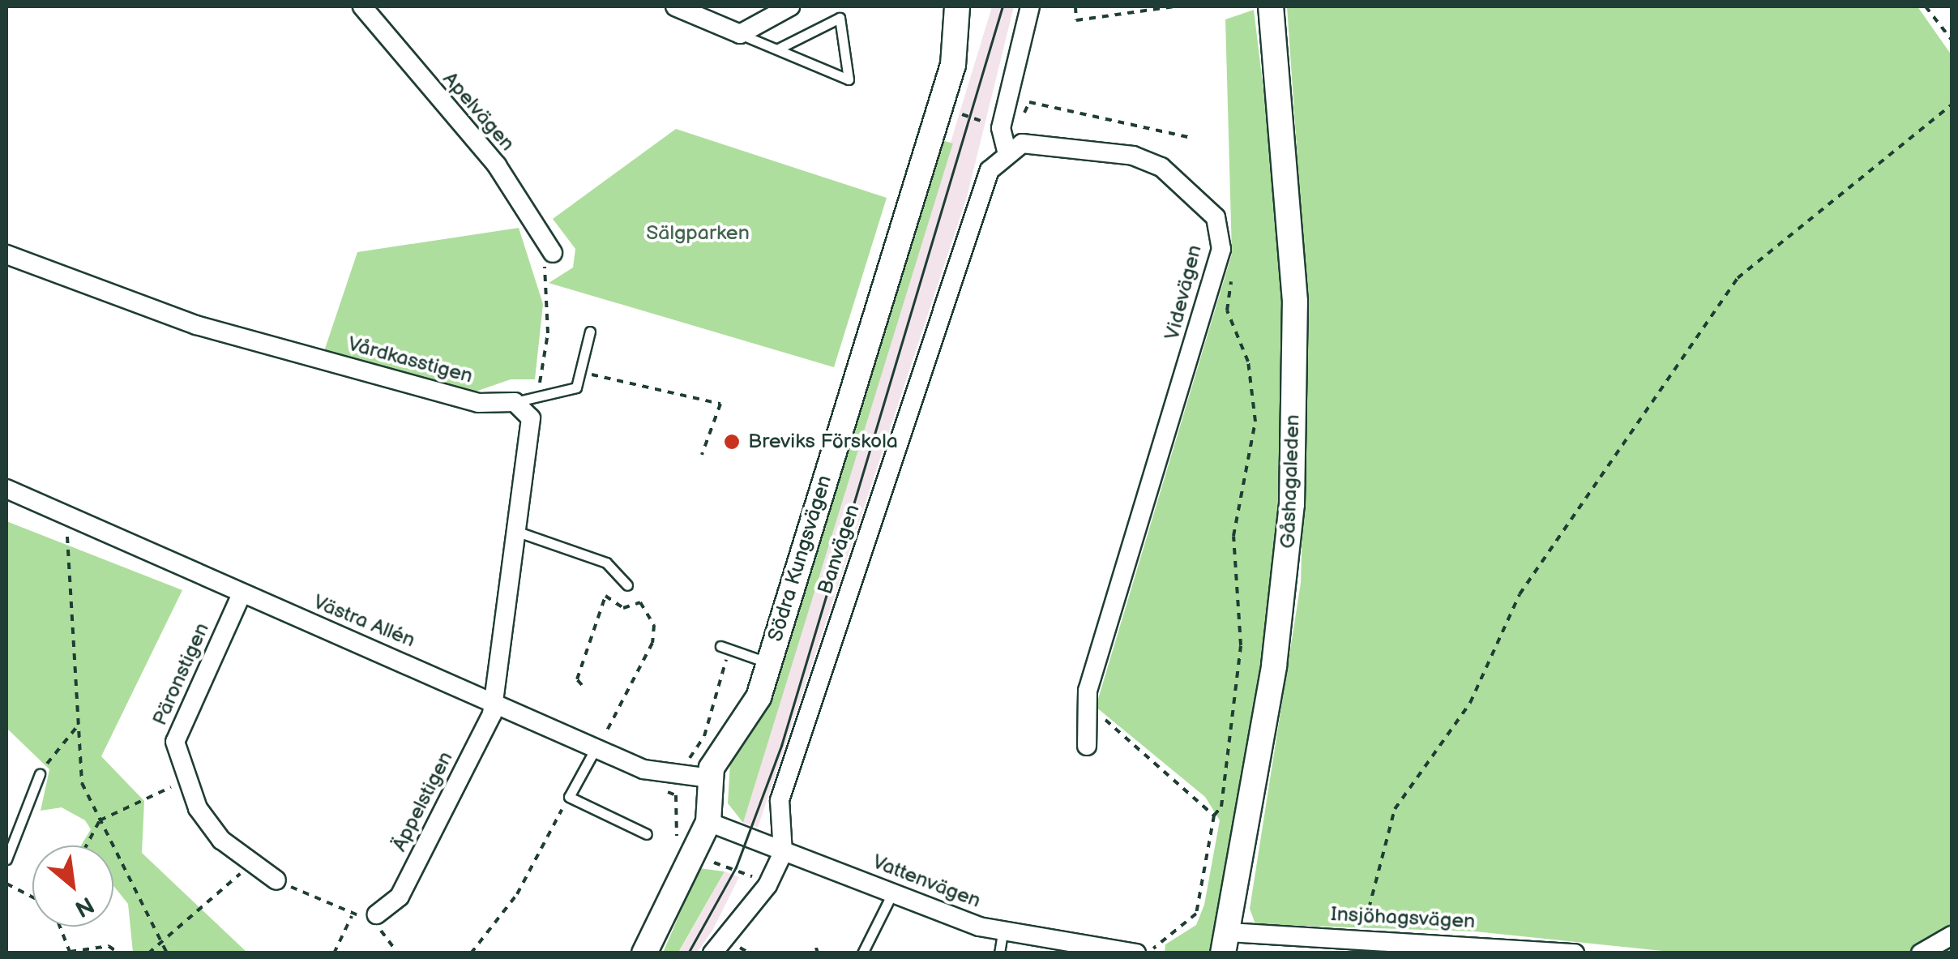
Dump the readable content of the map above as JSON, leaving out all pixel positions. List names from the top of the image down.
{
  "streets": {
    "street": [
      "Apelvägen",
      "Videvägen",
      "Vårdkasstigen",
      "Gåshagaleden",
      "Banvägen",
      "Södra Kungsvägen",
      "Västra Allén",
      "Päronstigen",
      "Äppelstigen",
      "Vattenvägen",
      "Insjöhagsvägen"
    ]
  },
  "crossings": [
    ["Videvägen", "Banvägen"],
    ["Gåshagaleden", "Insjöhagsvägen"],
    ["Banvägen", "Vattenvägen"],
    ["Södra Kungsvägen", "Västra Allén"],
    ["Södra Kungsvägen", "Vattenvägen"],
    ["Västra Allén", "Päronstigen"],
    ["Västra Allén", "Äppelstigen"]
  ],
  "parks": ["Sälgparken"],
  "places": ["Breviks Förskola"],
  "north": "bottom right"
}
